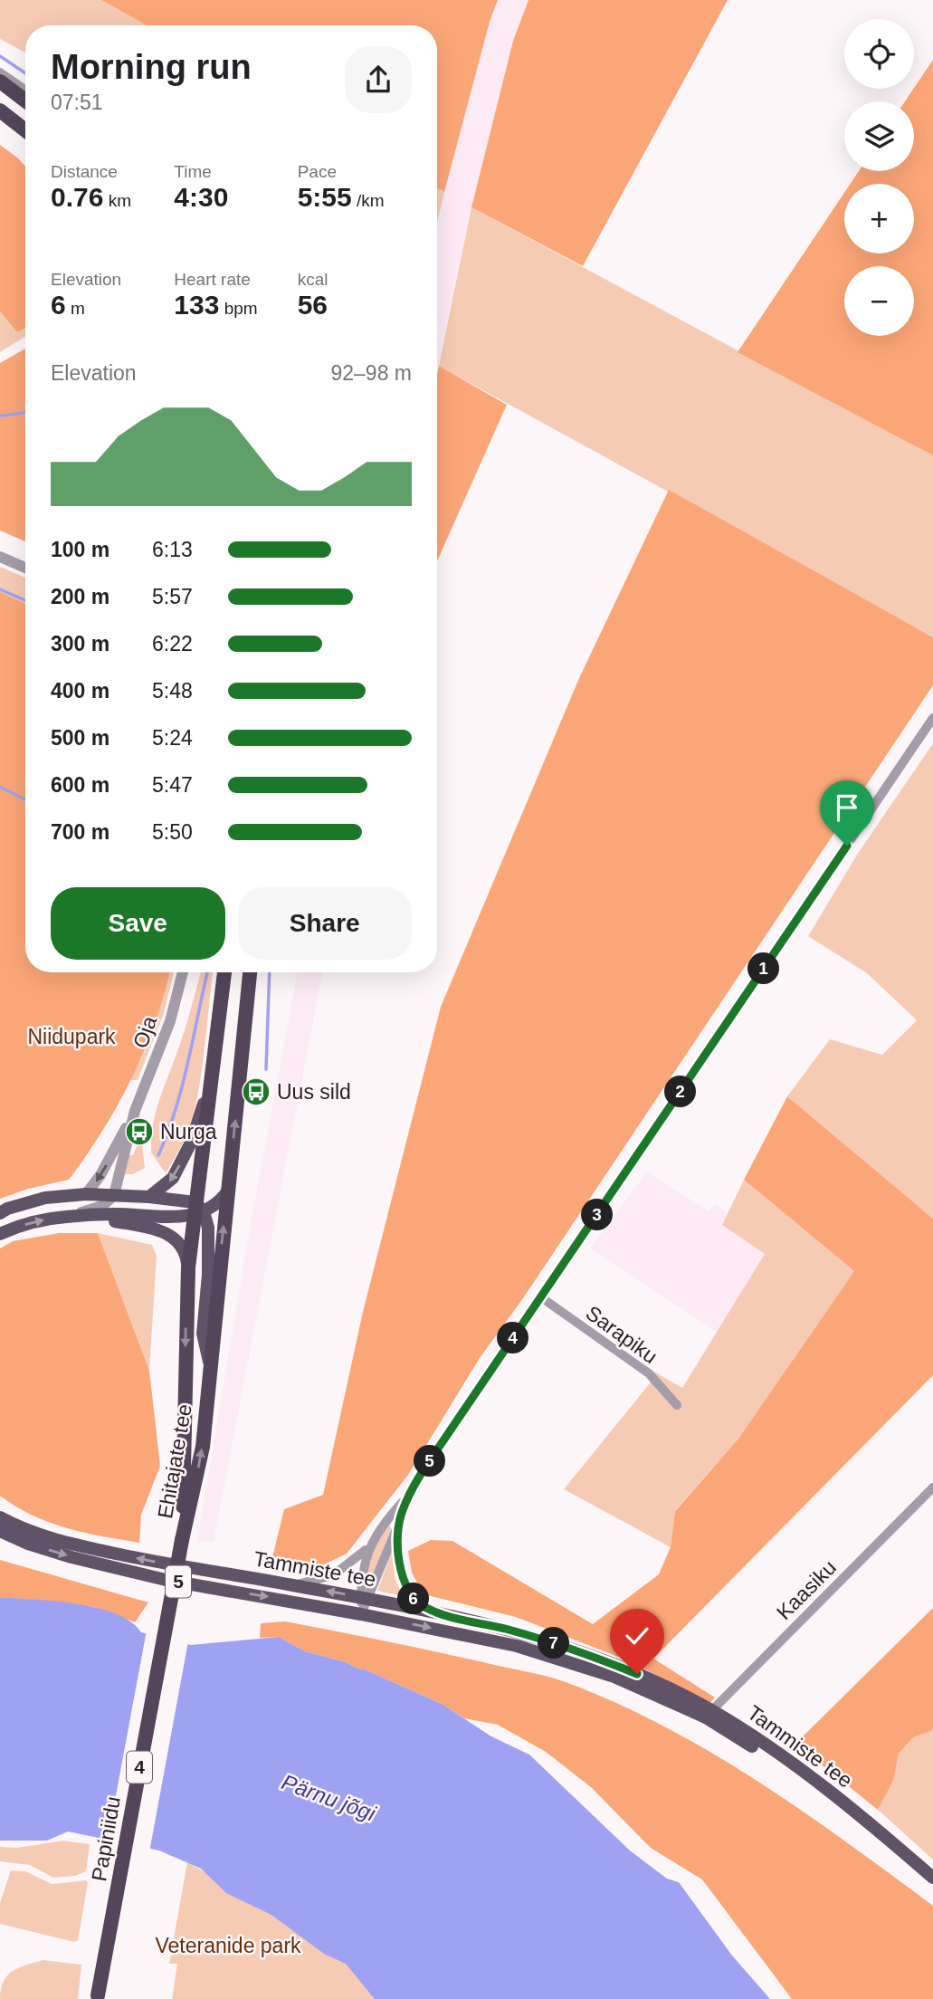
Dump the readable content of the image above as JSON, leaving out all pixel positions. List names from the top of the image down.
{
  "streets": {
    "highway": ["Ehitajate tee", "4", "Papiniidu"],
    "main road": ["Tammiste tee", "5"],
    "street": ["Oja", "Sarapiku", "Kaasiku"]
  },
  "crossings": [
    ["Ehitajate tee", "Papiniidu"],
    ["Tammiste tee", "Kaasiku"]
  ],
  "water": ["Pärnu jõgi"],
  "parks": ["Niidupark", "Veteranide park"],
  "places": {
    "bus stop": ["Uus sild", "Nurga"]
  },
  "page": {
    "map_buttons": ["+", "−"],
    "heading": ["Morning run", "07:51"],
    "stats": [
      ["Distance", "0.76 km"],
      ["Time", "4:30"],
      ["Pace", "5:55 /km"],
      ["Elevation", "6 m"],
      ["Heart rate", "133 bpm"],
      ["kcal", "56"]
    ],
    "chart": ["Elevation", "92–98 m"],
    "list": [
      {
        "name": "100 m",
        "note": "6:13"
      },
      {
        "name": "200 m",
        "note": "5:57"
      },
      {
        "name": "300 m",
        "note": "6:22"
      },
      {
        "name": "400 m",
        "note": "5:48"
      },
      {
        "name": "500 m",
        "note": "5:24"
      },
      {
        "name": "600 m",
        "note": "5:47"
      },
      {
        "name": "700 m",
        "note": "5:50"
      }
    ],
    "buttons": ["Save", "Share"],
    "pins": [
      "1",
      "2",
      "3",
      "4",
      "5",
      "6",
      "7"
    ]
  }
}
